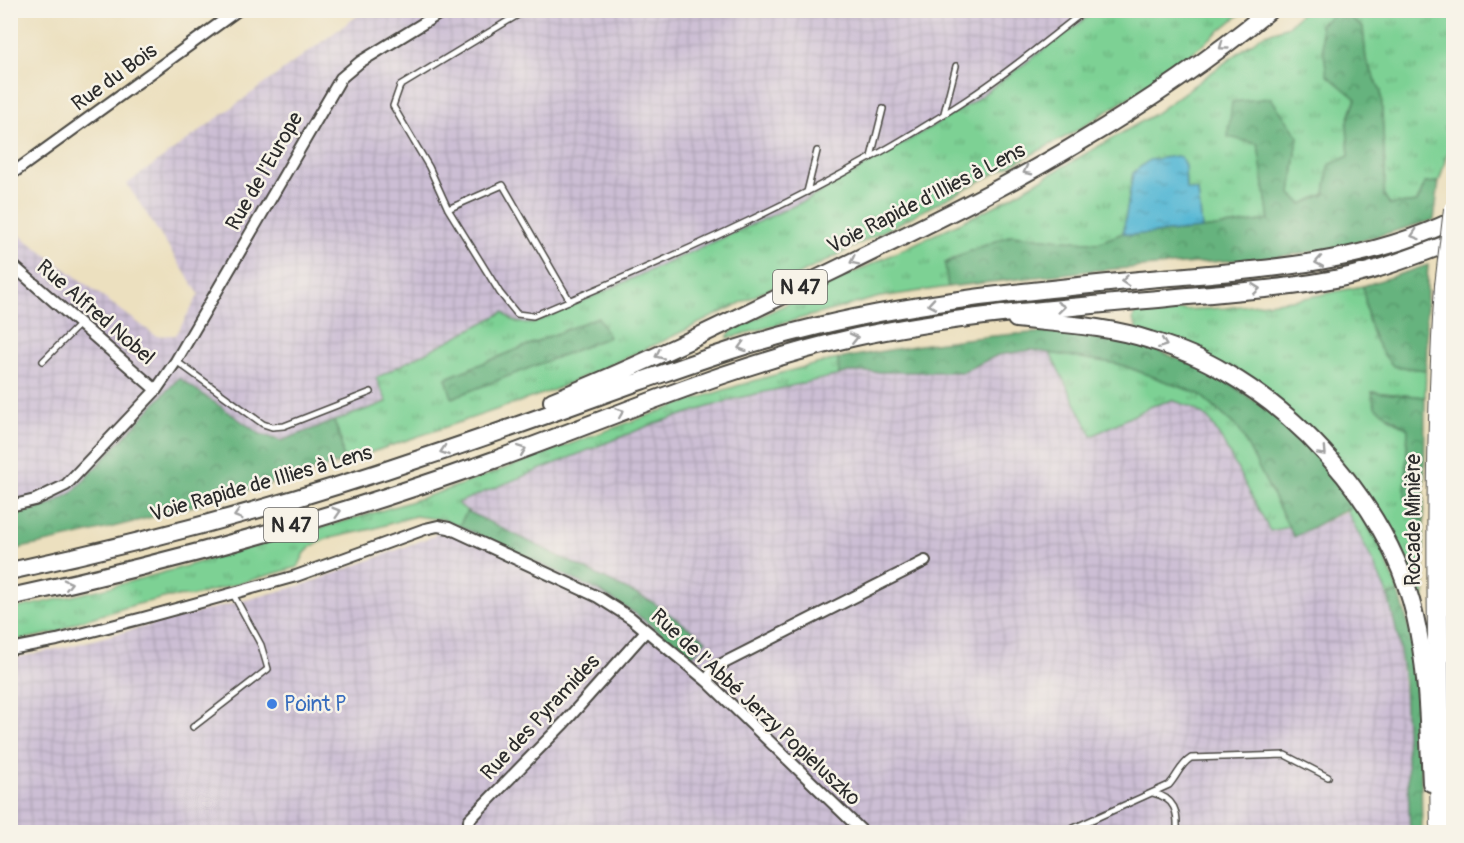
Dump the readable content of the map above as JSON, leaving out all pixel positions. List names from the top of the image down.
{
  "streets": {
    "highway": [
      "Voie Rapide d’Illies à Lens",
      "N 47",
      "Voie Rapide de Illies à Lens",
      "Rocade Minière"
    ],
    "street": [
      "Rue du Bois",
      "Rue de l'Europe",
      "Rue Alfred Nobel",
      "Rue de l'Abbé Jerzy Popieluszko",
      "Rue des Pyramides"
    ]
  },
  "crossings": [
    ["Rue de l'Europe", "Rue Alfred Nobel"],
    ["Voie Rapide d’Illies à Lens", "Voie Rapide de Illies à Lens"],
    ["Rue de l'Abbé Jerzy Popieluszko", "Rue des Pyramides"]
  ],
  "places": ["Point P"]
}
